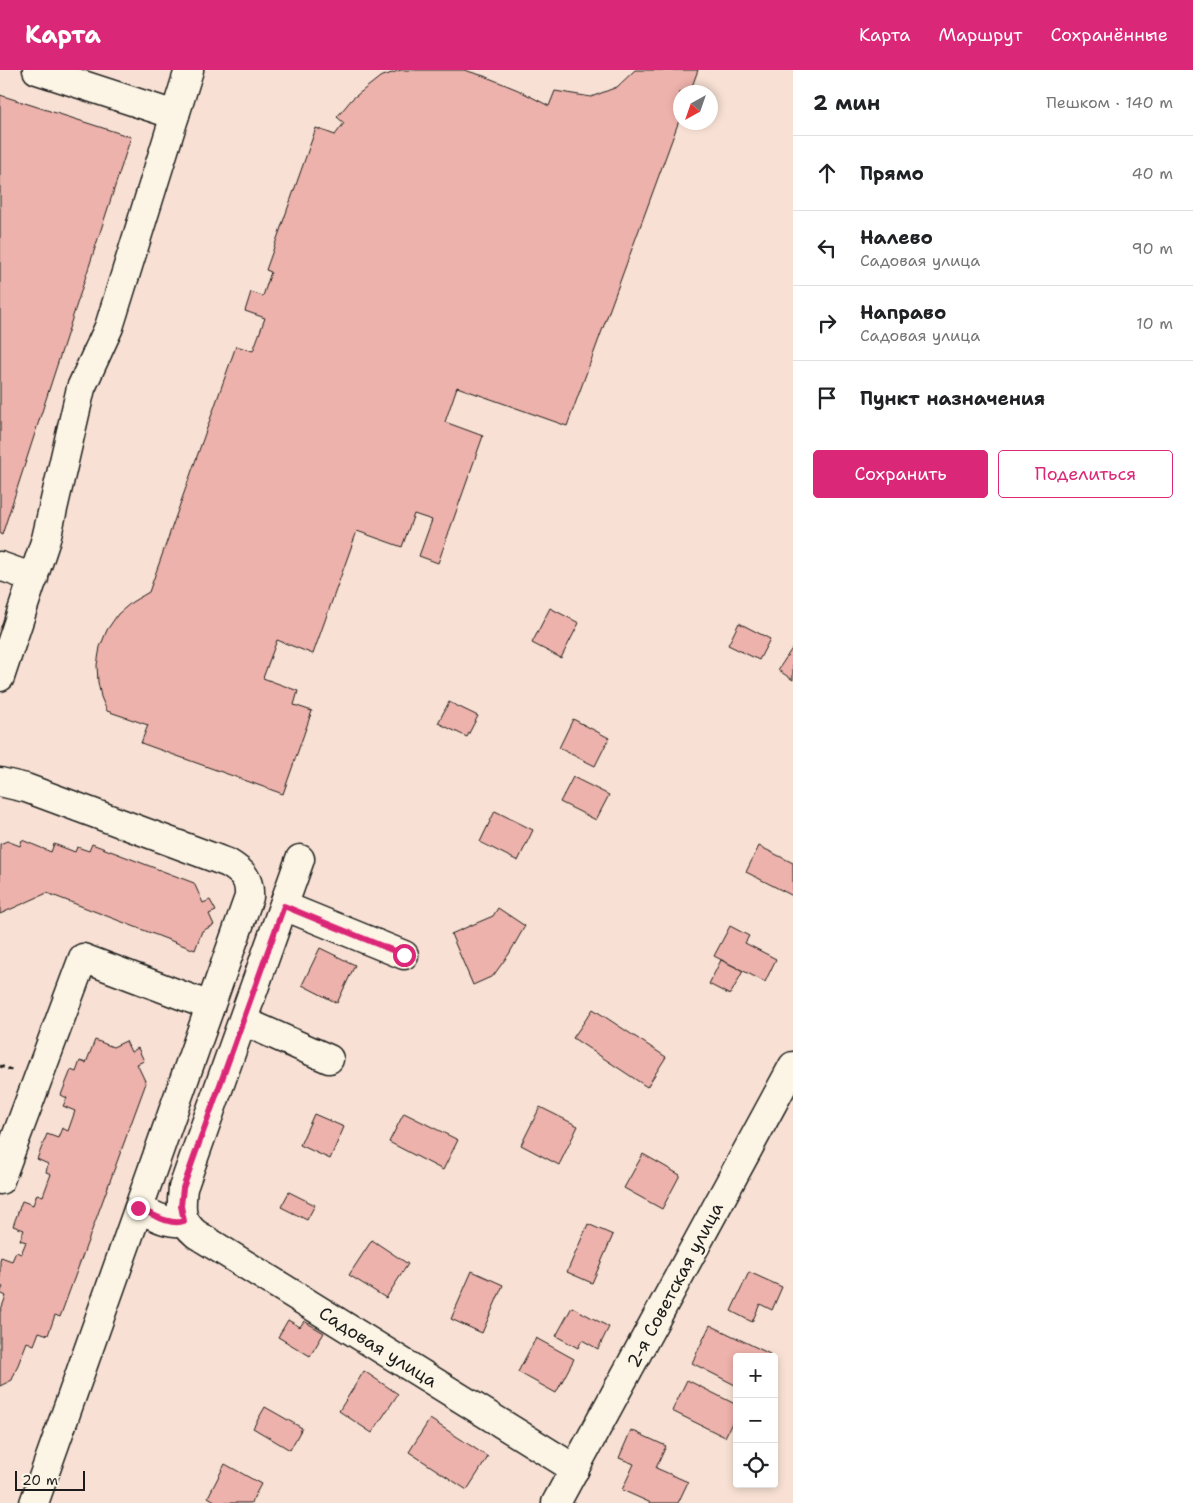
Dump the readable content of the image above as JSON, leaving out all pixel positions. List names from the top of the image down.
{
  "streets": {
    "street": ["2-я Советская улица", "Садовая улица"]
  },
  "crossings": [
    ["2-я Советская улица", "Садовая улица"]
  ],
  "scale_bar": "20 m",
  "north": "bottom left",
  "page": {
    "header": "Карта",
    "nav": ["Карта", "Маршрут", "Сохранённые"],
    "heading": ["2 мин", "Пешком · 140 m"],
    "list": [
      ["Прямо", "40 m"],
      ["Налево", "Садовая улица", "90 m"],
      ["Направо", "Садовая улица", "10 m"],
      "Пункт назначения"
    ],
    "buttons": ["Сохранить", "Поделиться"],
    "map_buttons": ["+", "−"],
    "scale": "20 m"
  }
}
